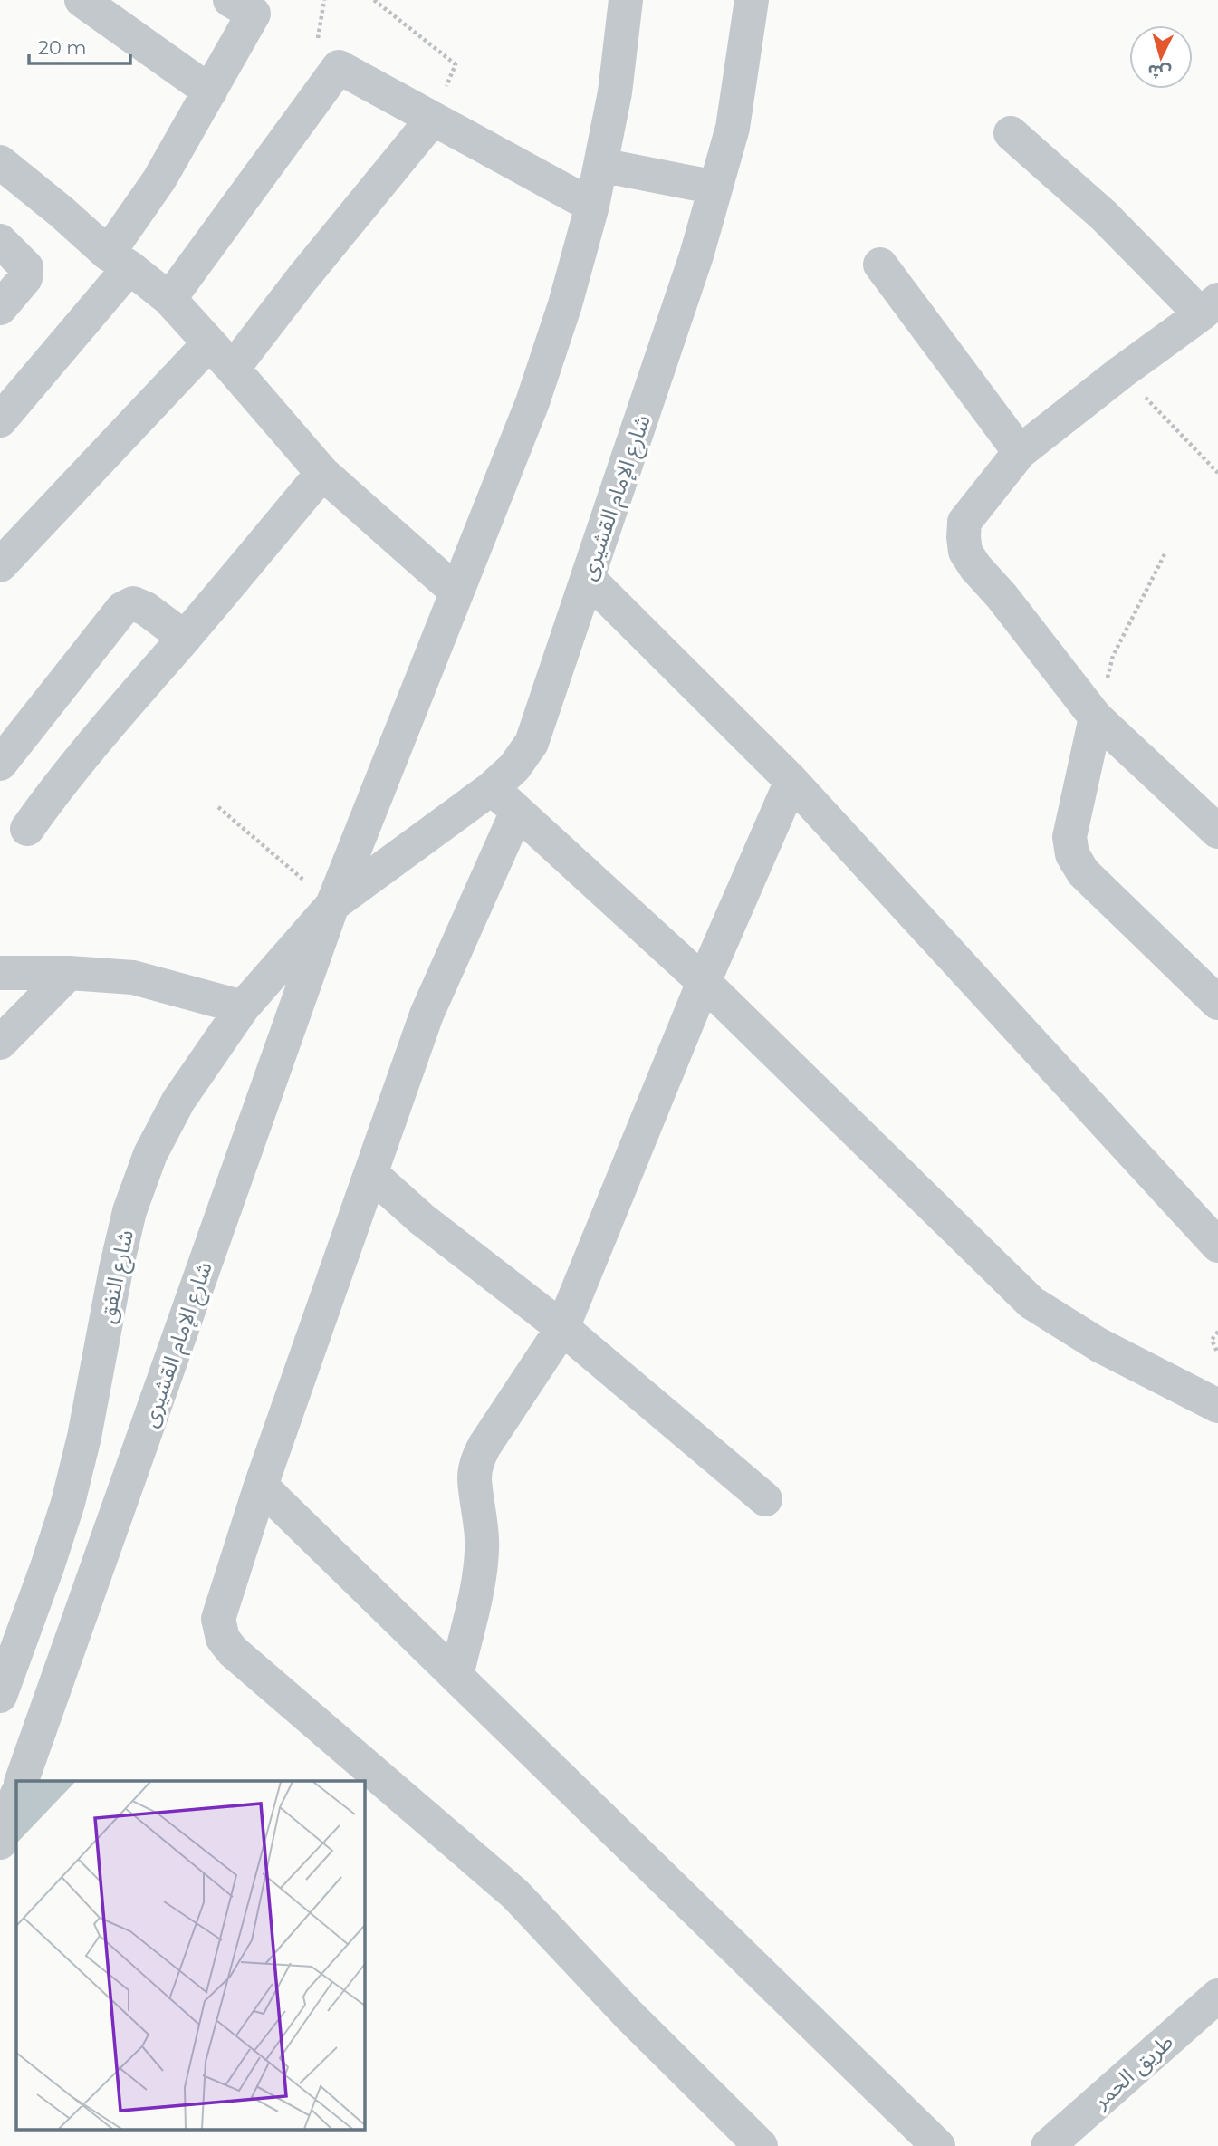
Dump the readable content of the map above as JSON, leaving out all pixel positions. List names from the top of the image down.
{
  "streets": {
    "street": ["شارع الإمام القشيرى", "شارع النفق", "طريق الحمر"]
  },
  "crossings": [
    ["شارع الإمام القشيرى", "شارع النفق"]
  ],
  "scale_bar": "20 m",
  "north": "bottom"
}
